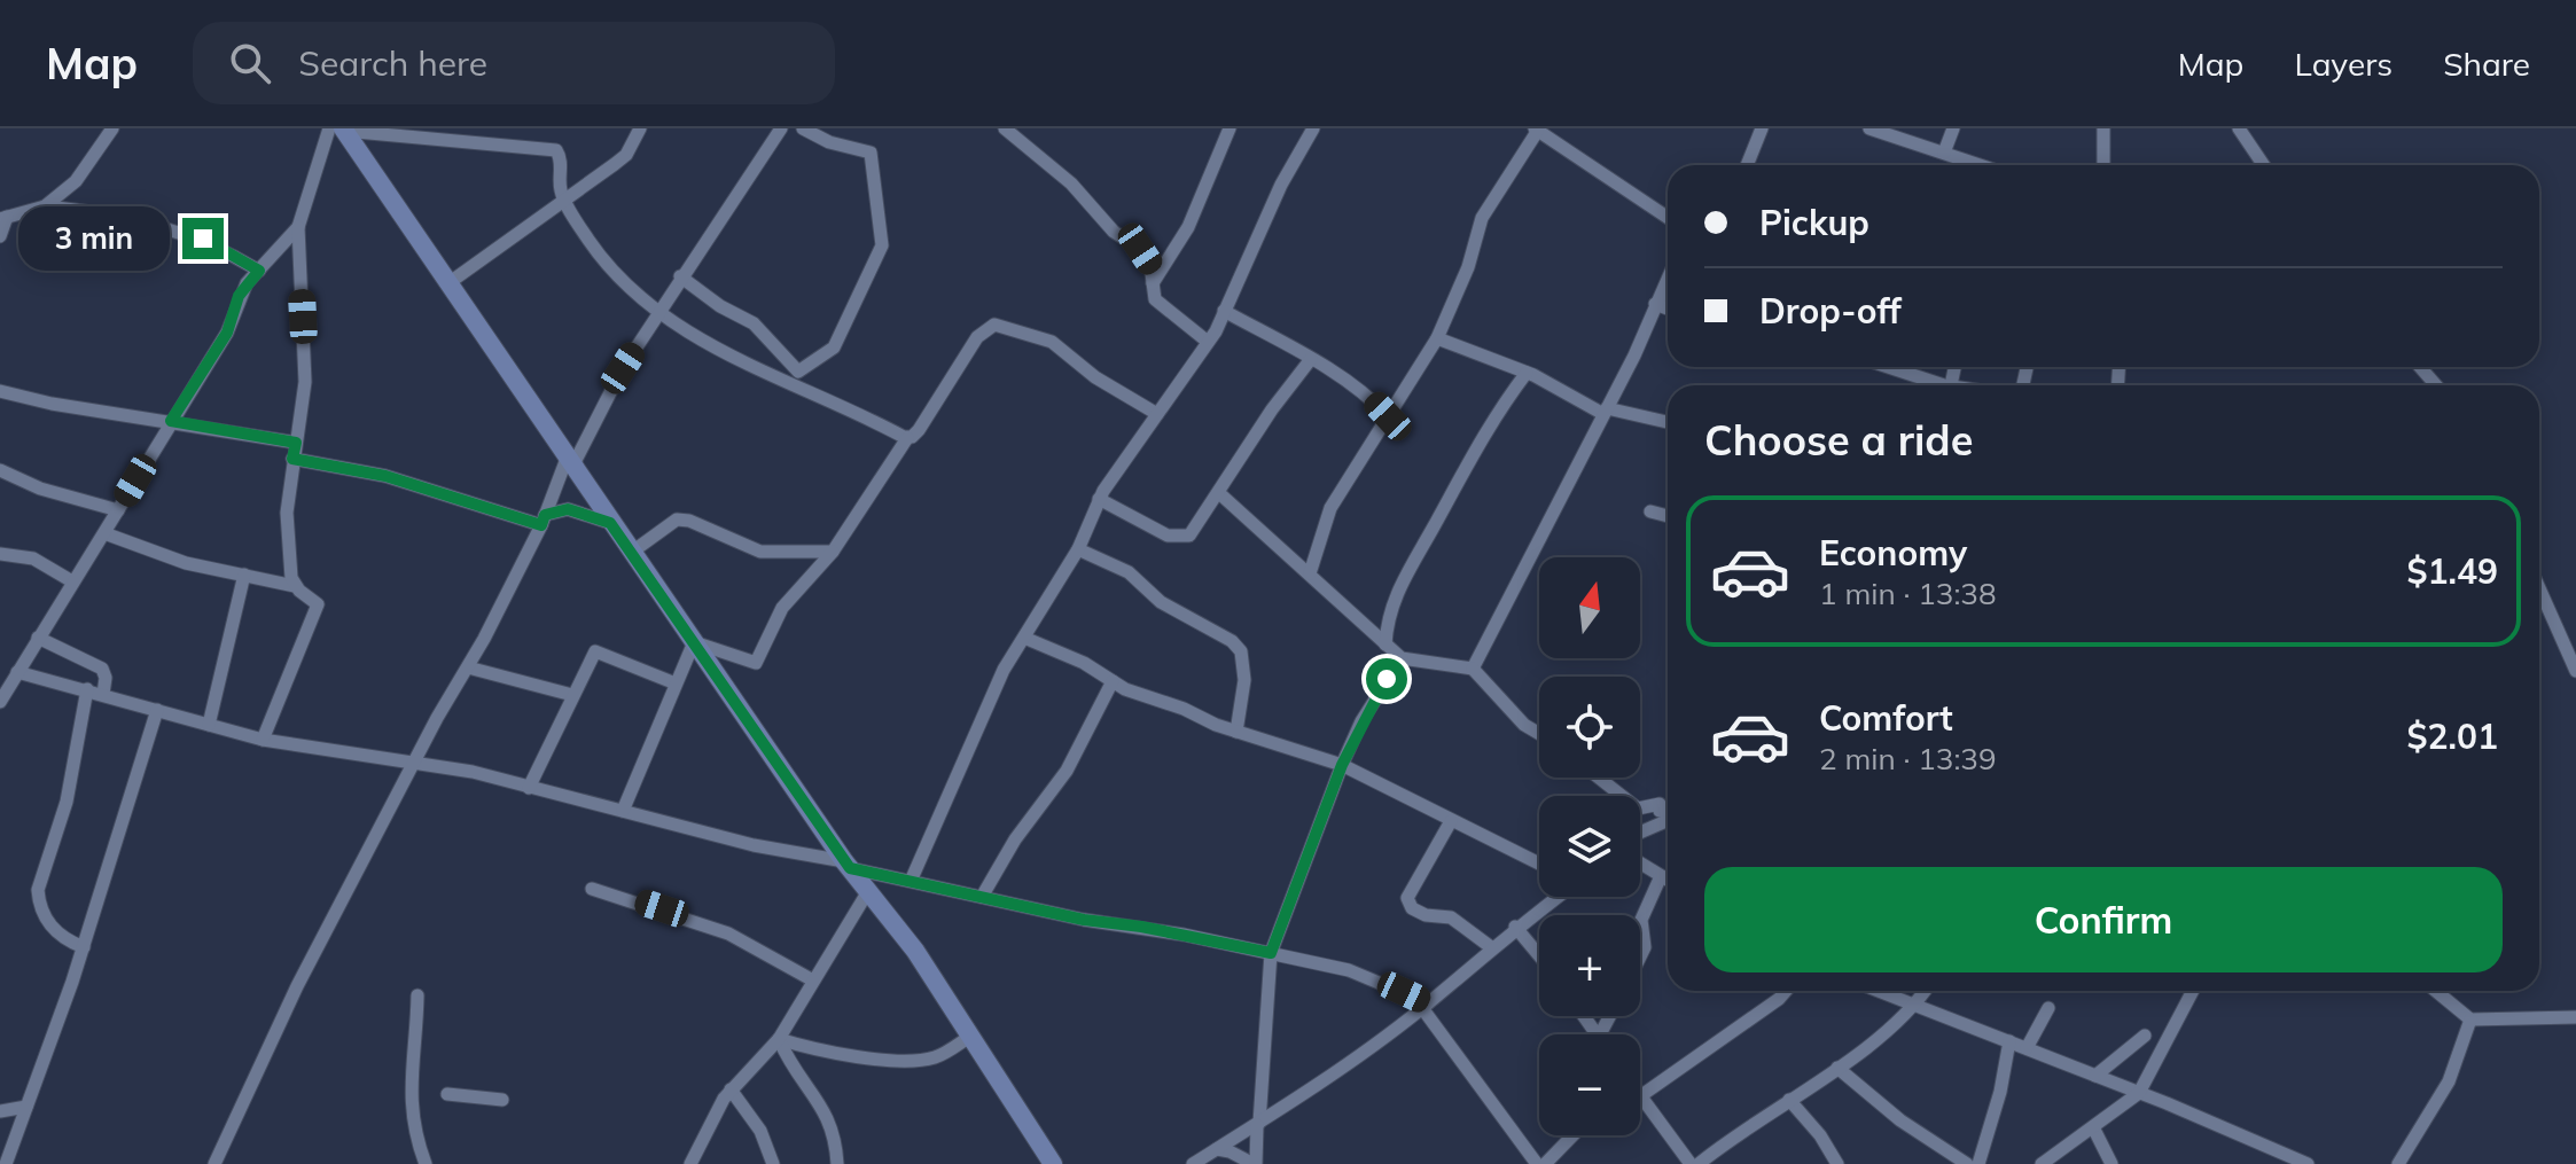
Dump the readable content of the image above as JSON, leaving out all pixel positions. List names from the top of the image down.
{
  "north": "top",
  "page": {
    "header": "Map",
    "search": "Search here",
    "nav": ["Map", "Layers", "Share"],
    "banner": ["Pickup", "Drop-off"],
    "bubble": "3 min",
    "heading": "Choose a ride",
    "list": [
      {
        "name": "Economy",
        "note": "1 min · 13:38",
        "value": "$1.49"
      },
      {
        "name": "Comfort",
        "note": "2 min · 13:39",
        "value": "$2.01"
      }
    ],
    "map_buttons": ["+", "−"],
    "buttons": "Confirm"
  }
}
